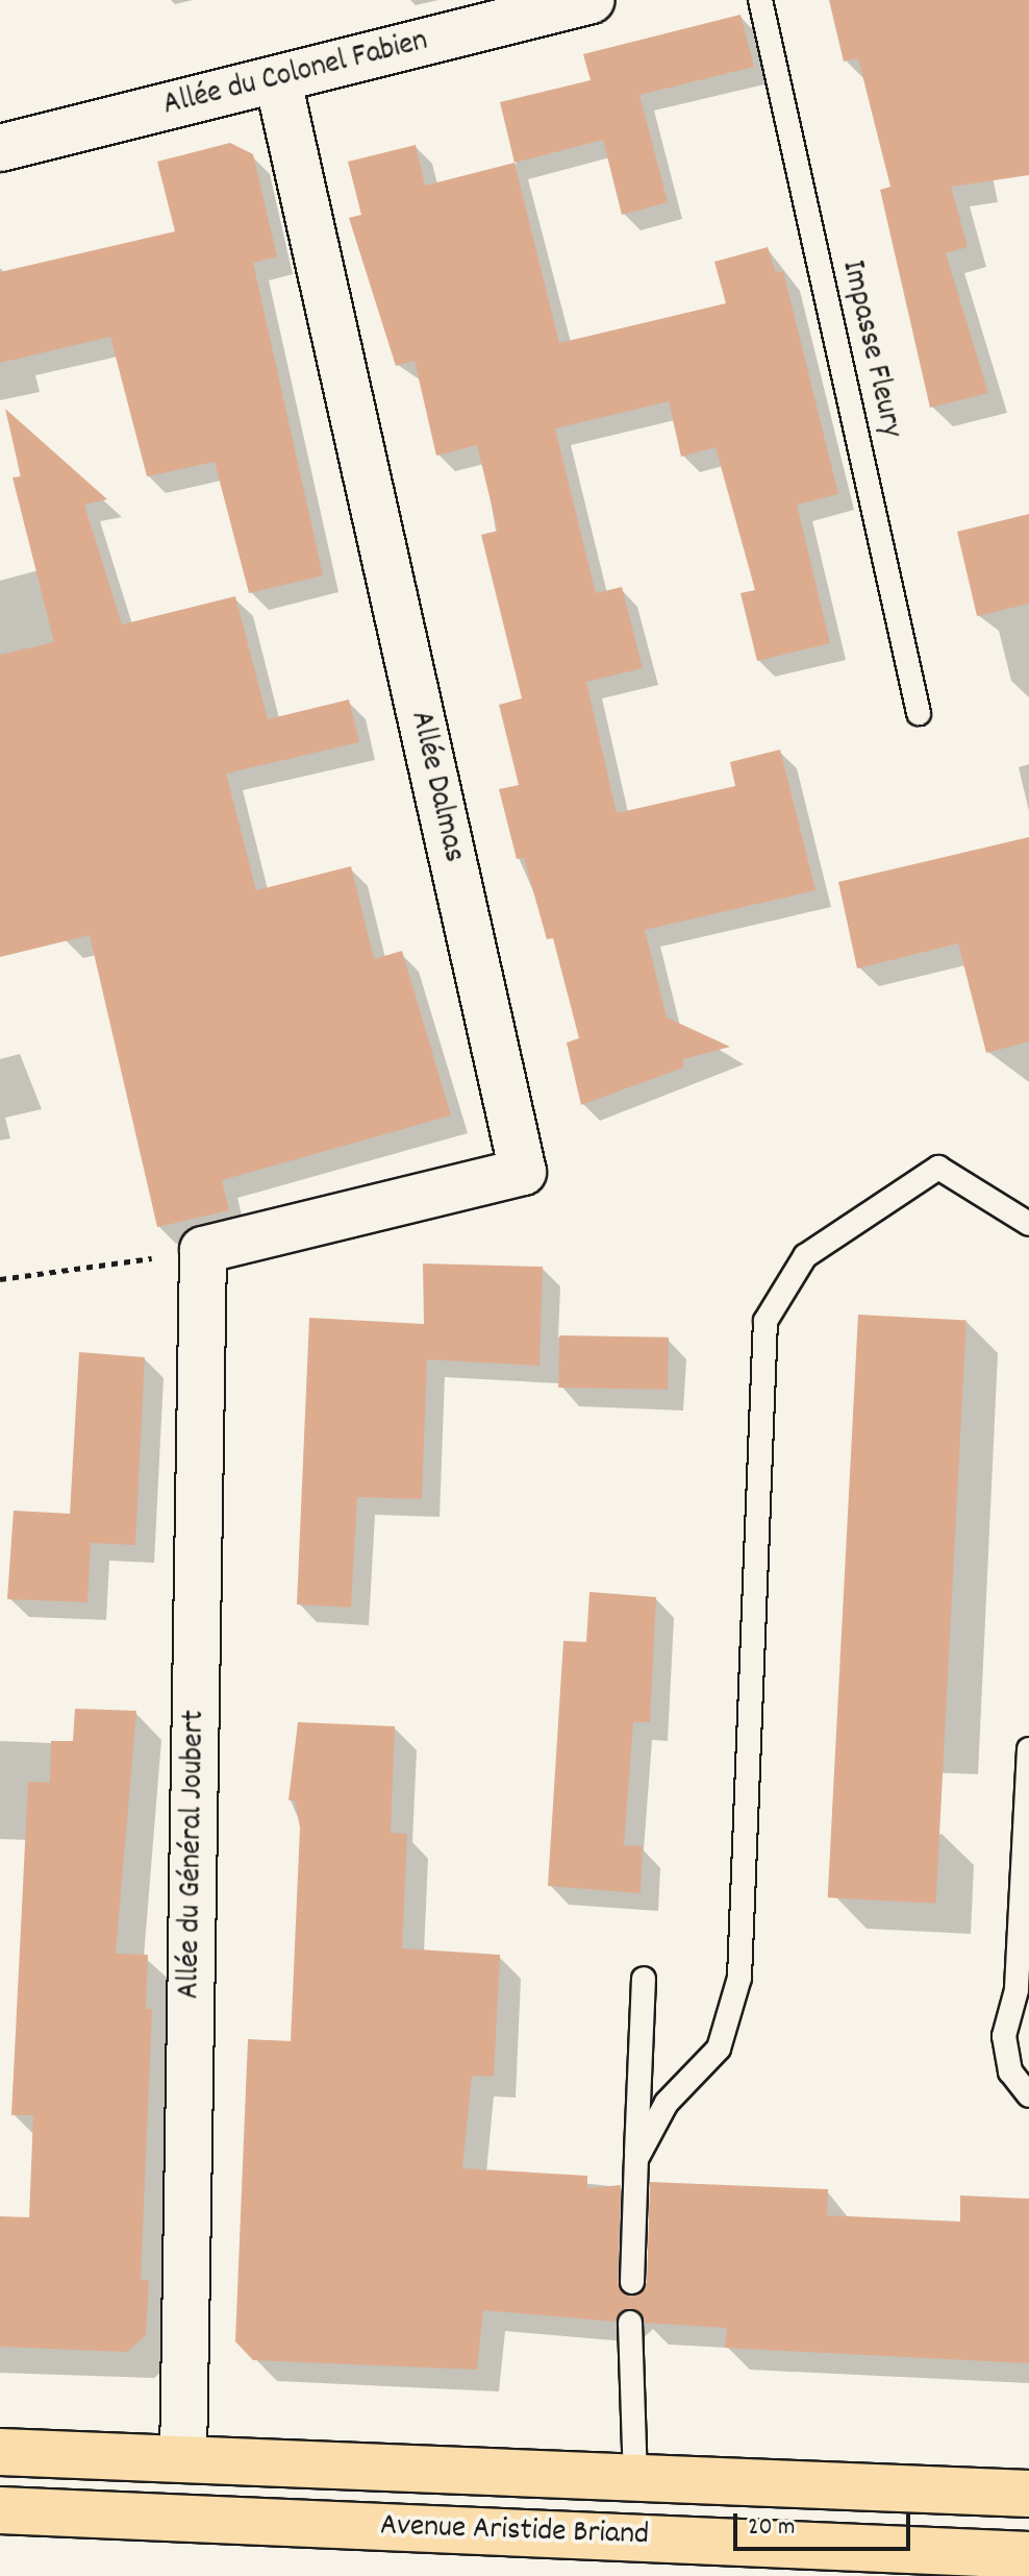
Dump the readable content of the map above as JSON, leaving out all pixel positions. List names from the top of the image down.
{
  "streets": {
    "main road": ["Avenue Aristide Briand"],
    "street": ["Allée du Colonel Fabien", "Allée Dalmas", "Allée du Général Joubert"],
    "lane": ["Impasse Fleury"]
  },
  "crossings": [
    ["Allée du Colonel Fabien", "Allée Dalmas"],
    ["Allée Dalmas", "Allée du Général Joubert"],
    ["Allée du Général Joubert", "Avenue Aristide Briand"]
  ],
  "scale_bar": "20 m"
}
